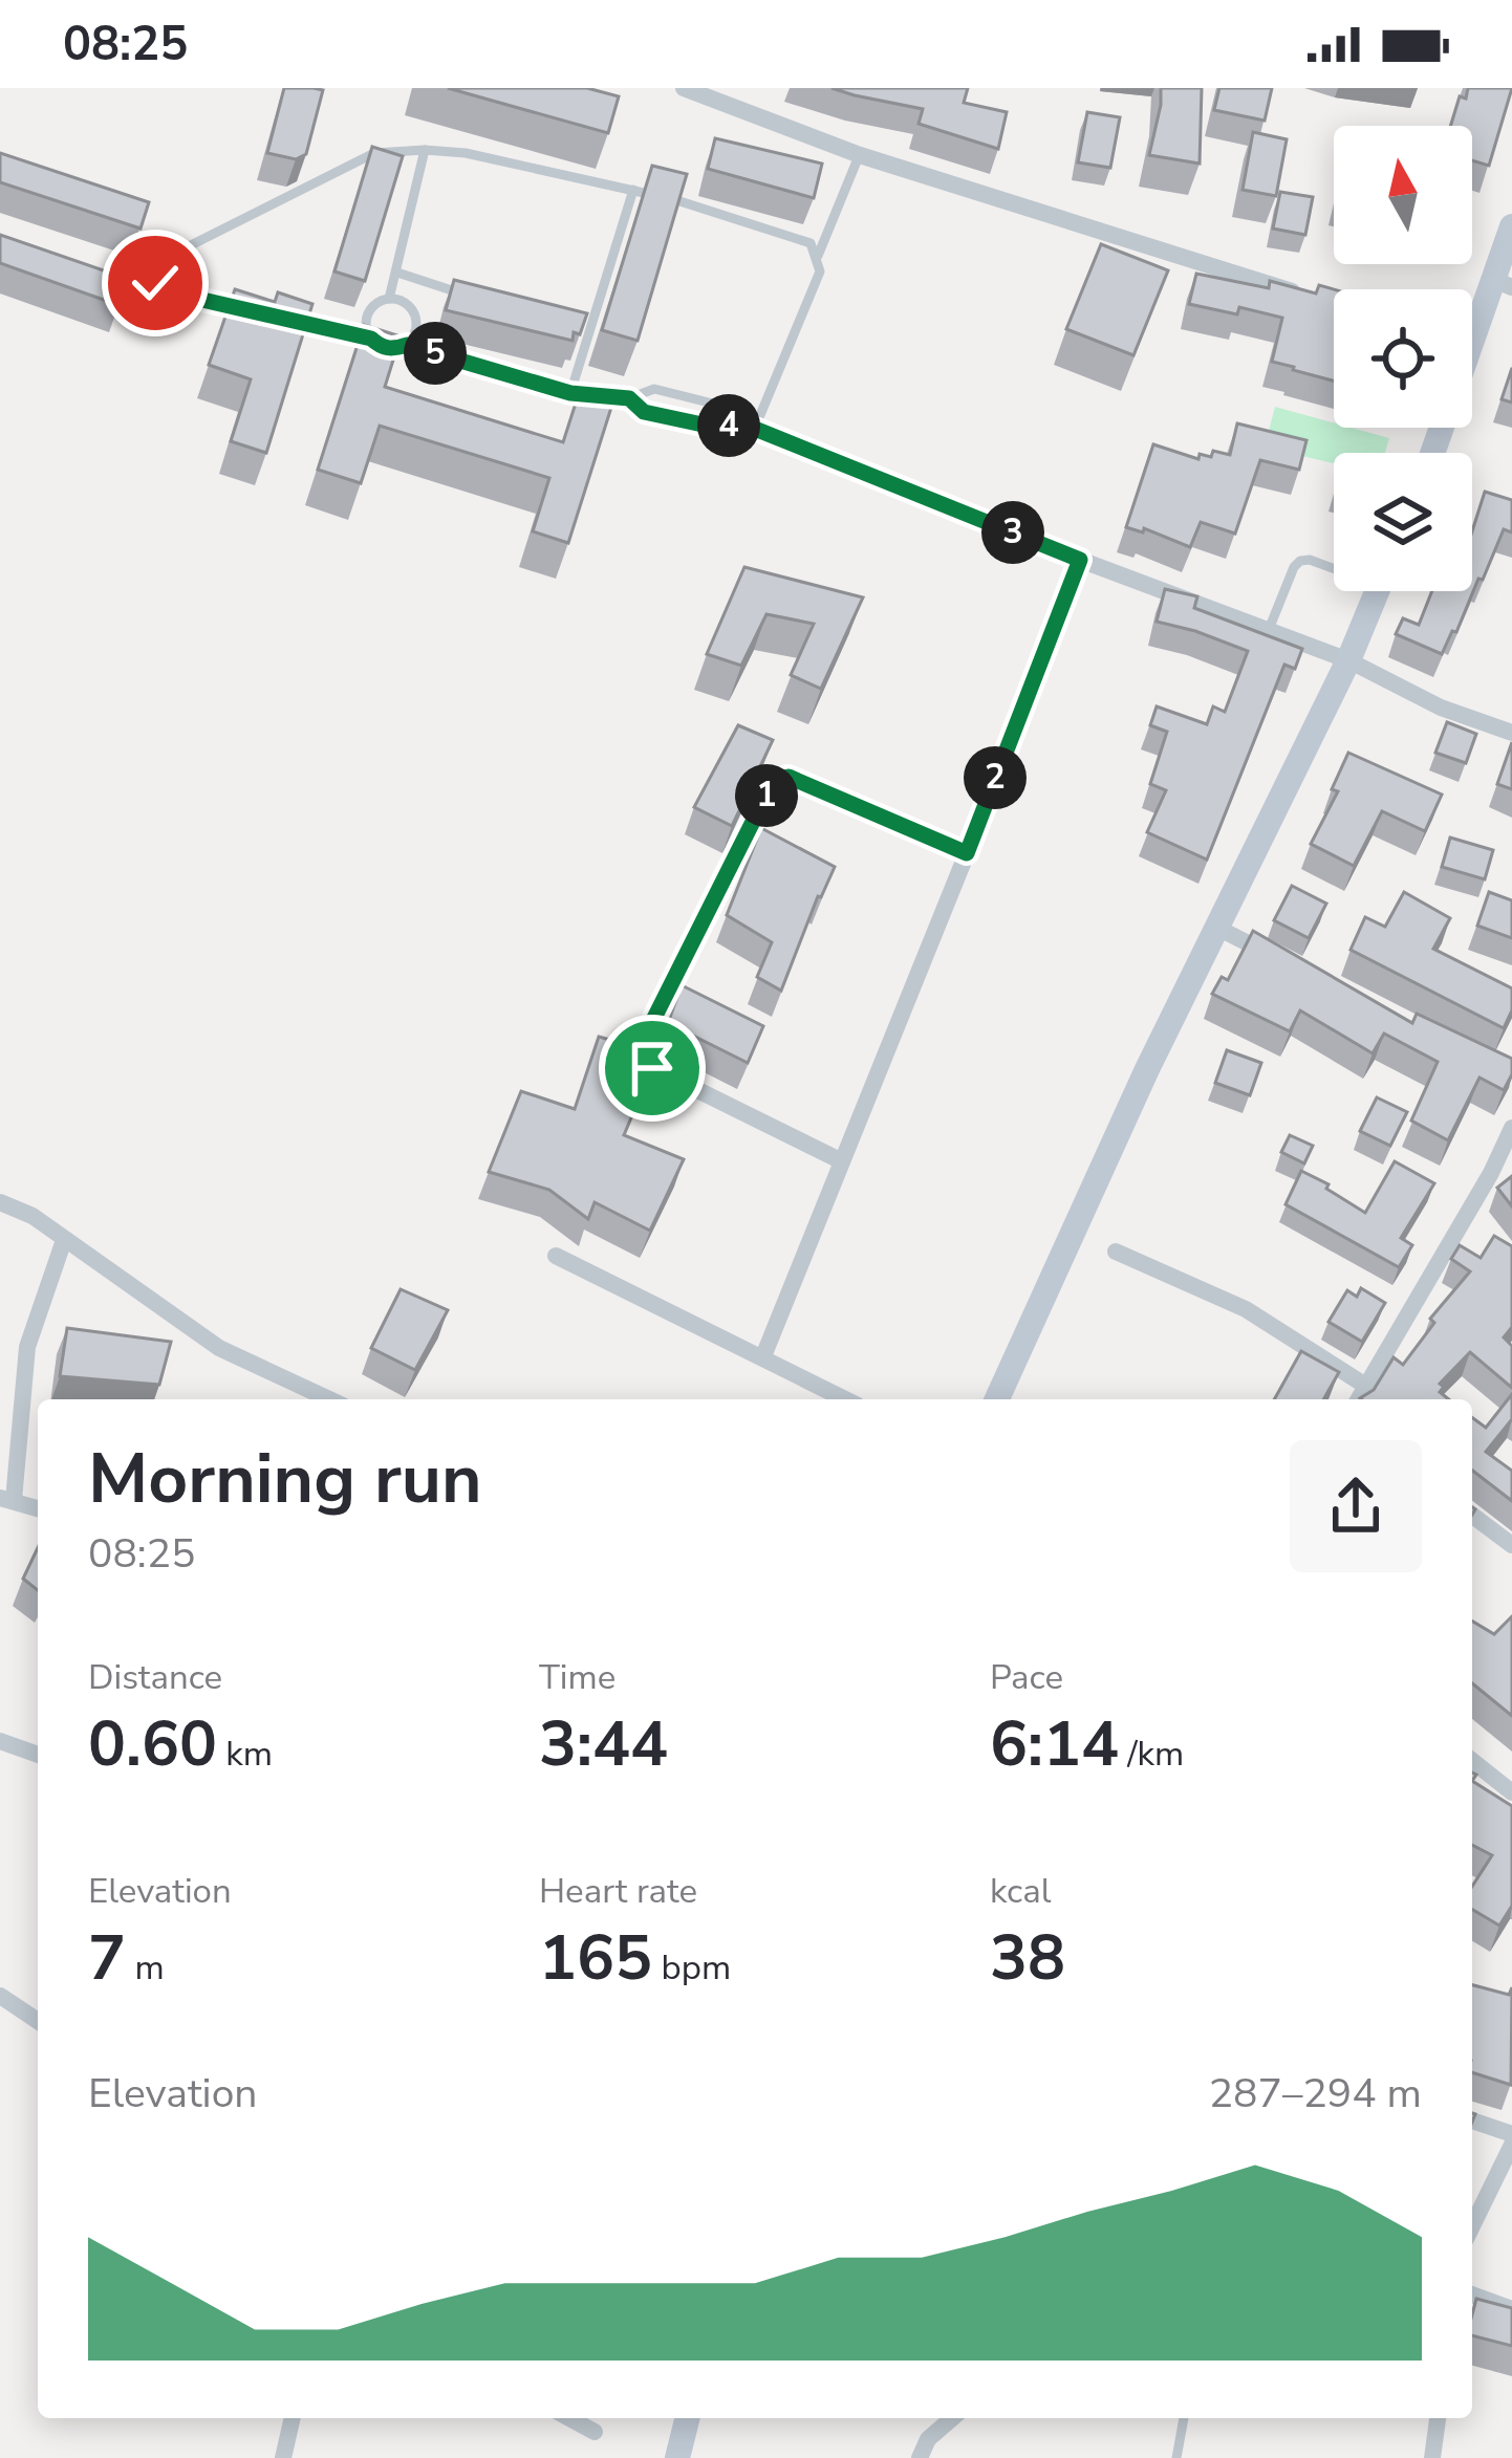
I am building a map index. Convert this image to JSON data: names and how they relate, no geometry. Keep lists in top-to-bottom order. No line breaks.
{"north":"top","page":{"status":"08:25","pins":["5","4","3","2","1"],"heading":["Morning run","08:25"],"stats":[["Distance","0.60 km"],["Time","3:44"],["Pace","6:14 /km"],["Elevation","7 m"],["Heart rate","165 bpm"],["kcal","38"]],"chart":["Elevation","287–294 m"]}}
